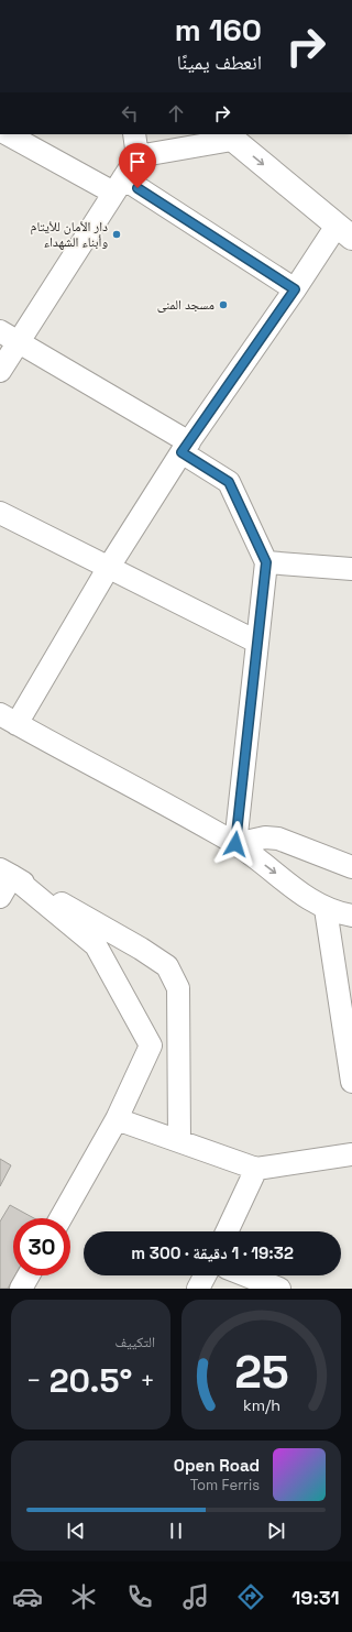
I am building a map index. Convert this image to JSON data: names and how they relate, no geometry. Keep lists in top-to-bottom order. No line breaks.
{"places":["دار الأمان للأيتام وأبناء الشهداء","مسجد المنى"],"page":{"turn":["160 m","انعطف يمينًا"],"limit":"30","trip":"19:32 · 1 دقيقة · 300 m","tile":"التكييف","heat":["−","20.5°","+"],"song":["Open Road","Tom Ferris"],"tabs":"19:31","gauge":["25","km/h"]}}
